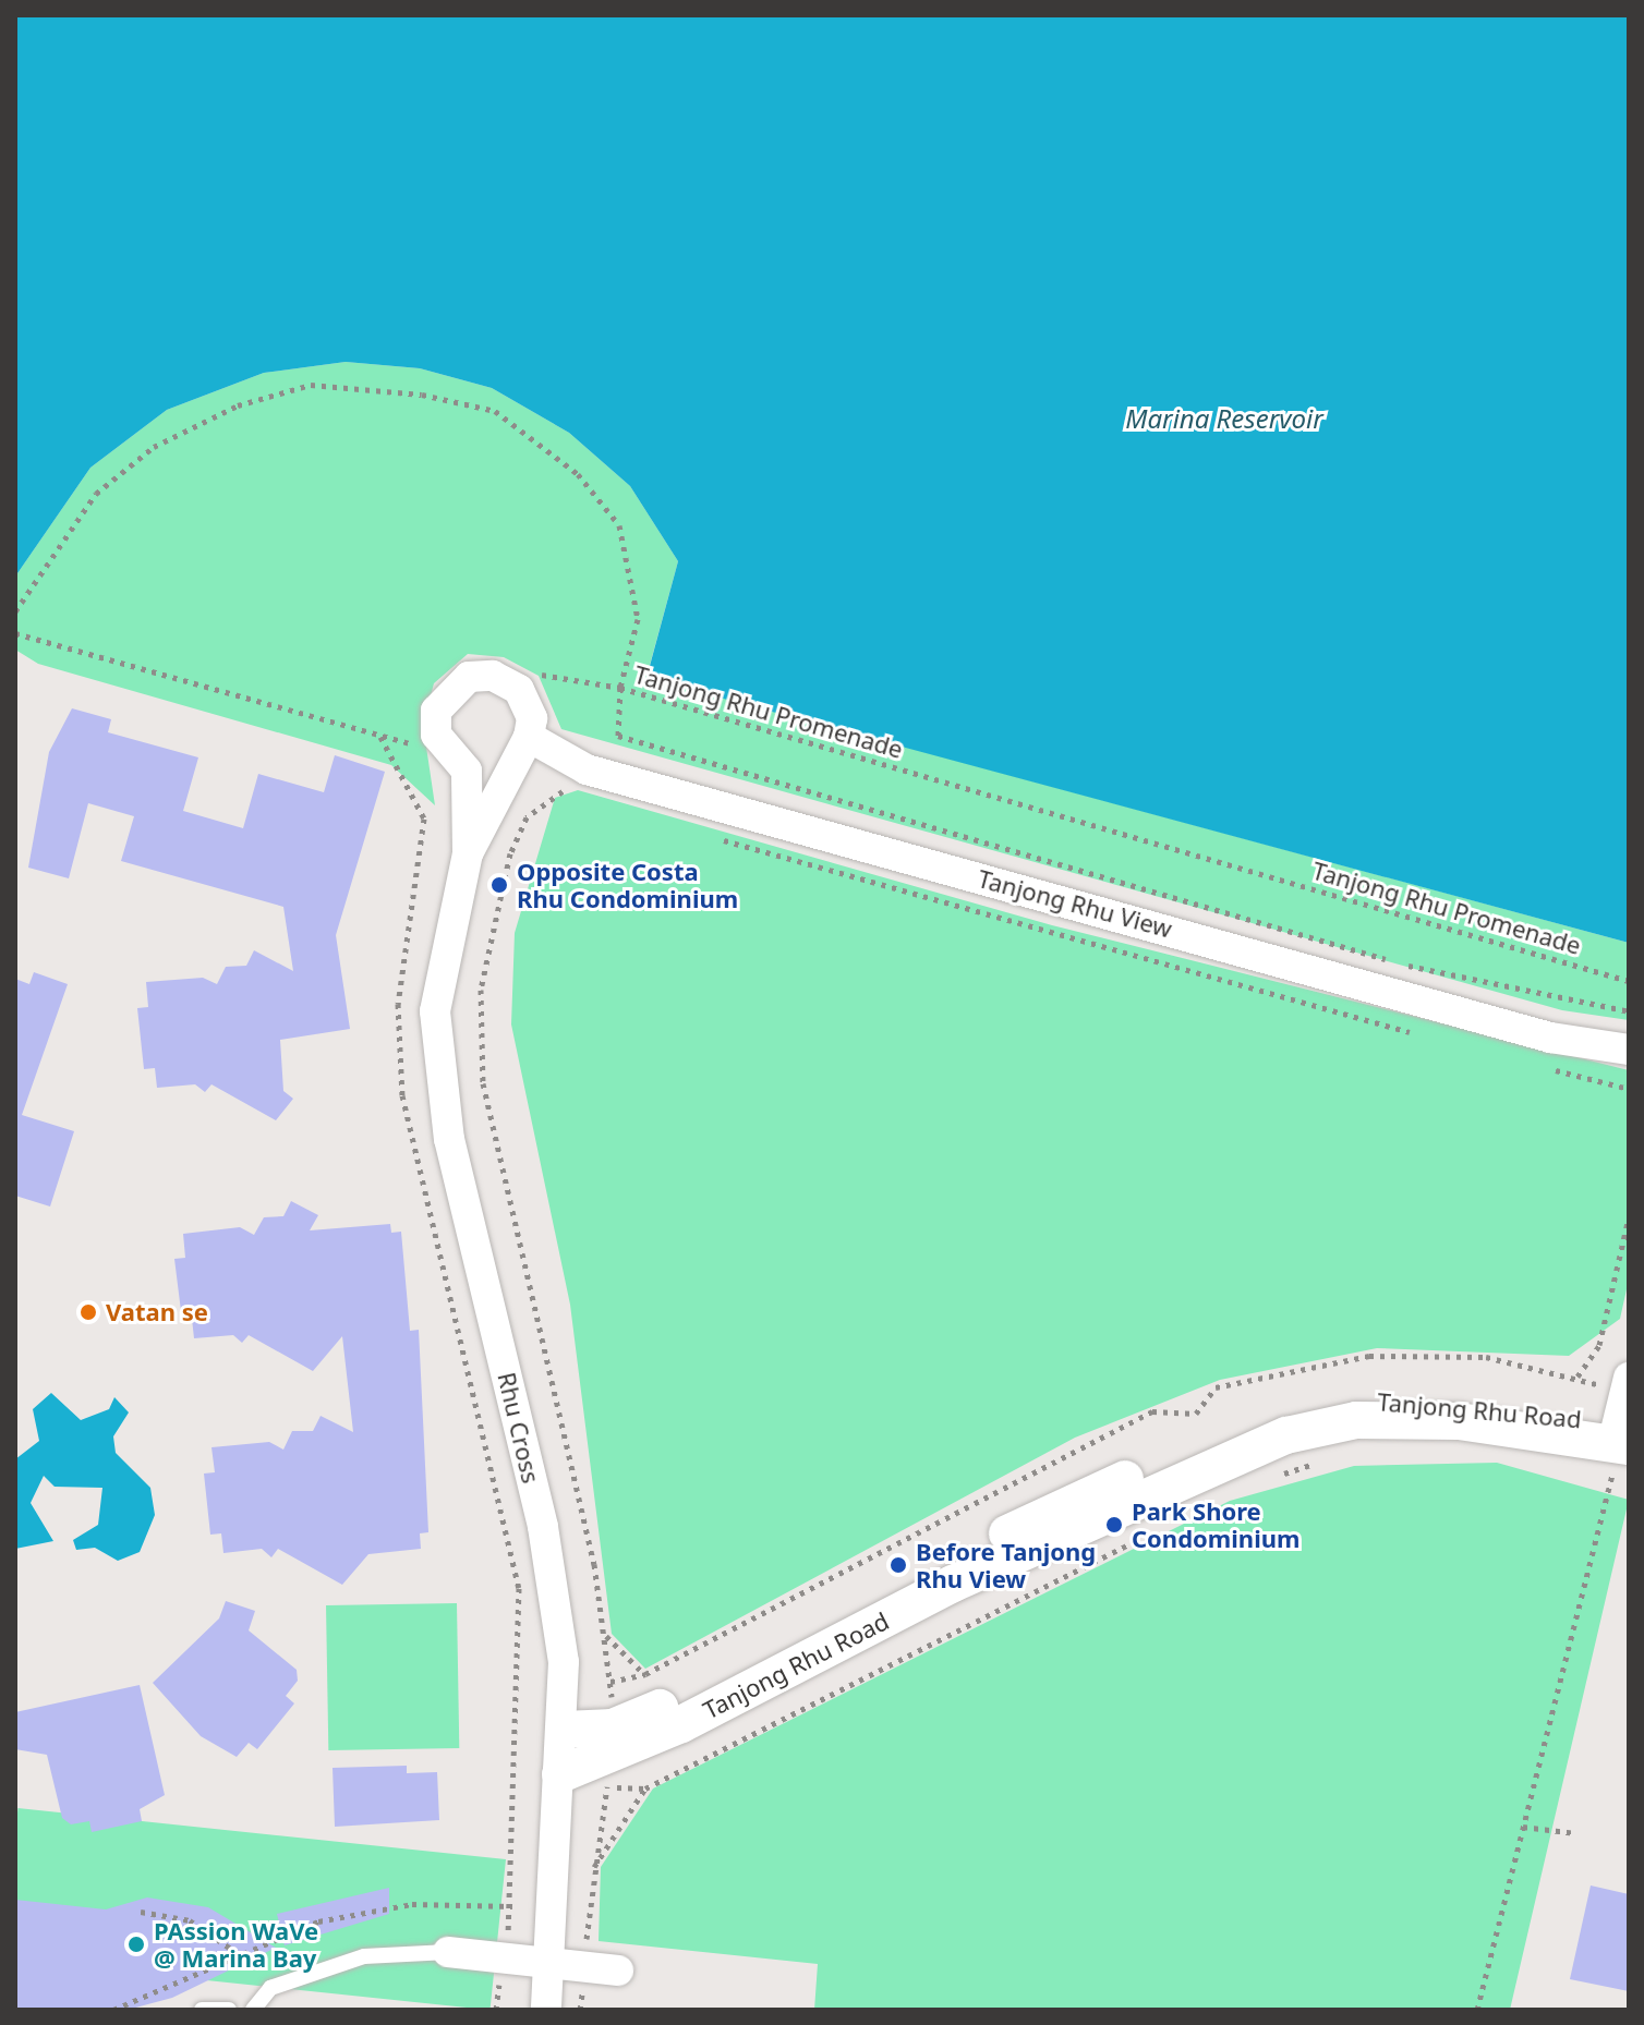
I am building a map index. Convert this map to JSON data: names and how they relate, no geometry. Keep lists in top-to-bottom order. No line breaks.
{"streets":{"street":["Tanjong Rhu View","Tanjong Rhu Road","Rhu Cross"],"path":["Tanjong Rhu Promenade"]},"crossings":[["Tanjong Rhu View","Rhu Cross"],["Tanjong Rhu Road","Rhu Cross"]],"water":["Marina Reservoir"],"places":["Opposite Costa Rhu Condominium","Vatan se","Park Shore Condominium","Before Tanjong Rhu View","PAssion WaVe @ Marina Bay"]}
